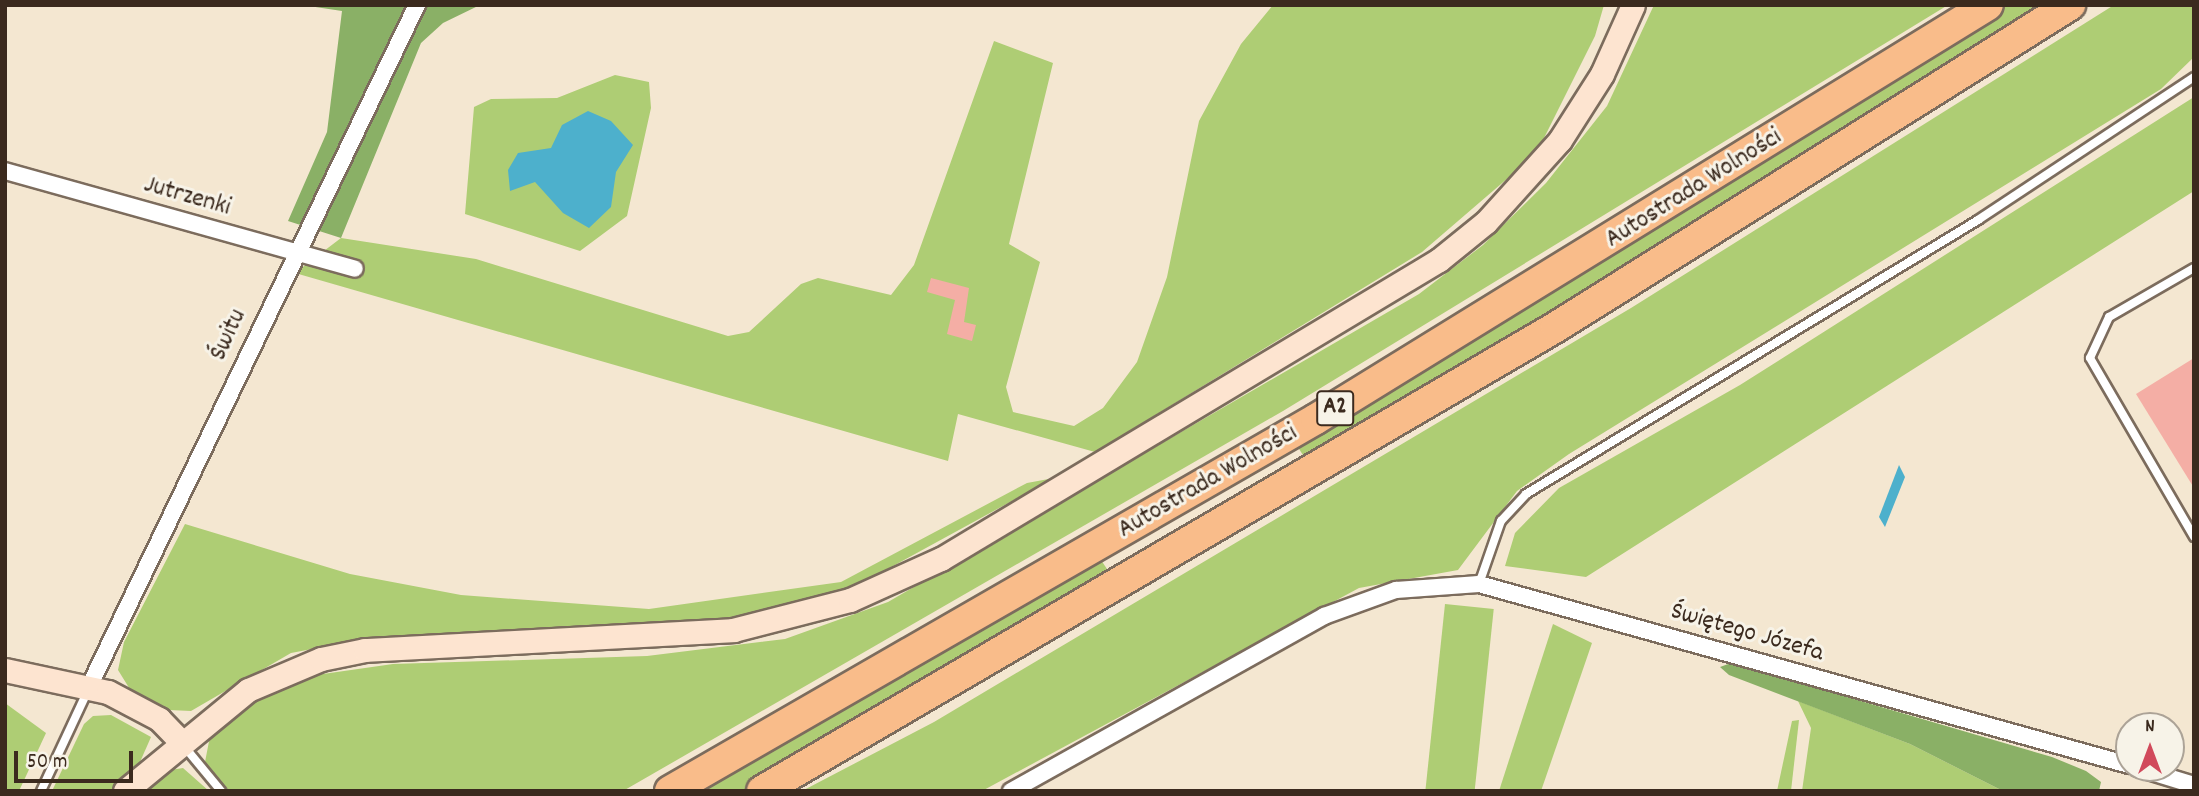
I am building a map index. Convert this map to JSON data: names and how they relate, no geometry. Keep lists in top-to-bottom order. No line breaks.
{"streets":{"highway":["Autostrada Wolności","A2"],"street":["Jutrzenki","Świtu","Świętego Józefa"]},"crossings":[["Jutrzenki","Świtu"]],"scale_bar":"50 m","north":"top"}
